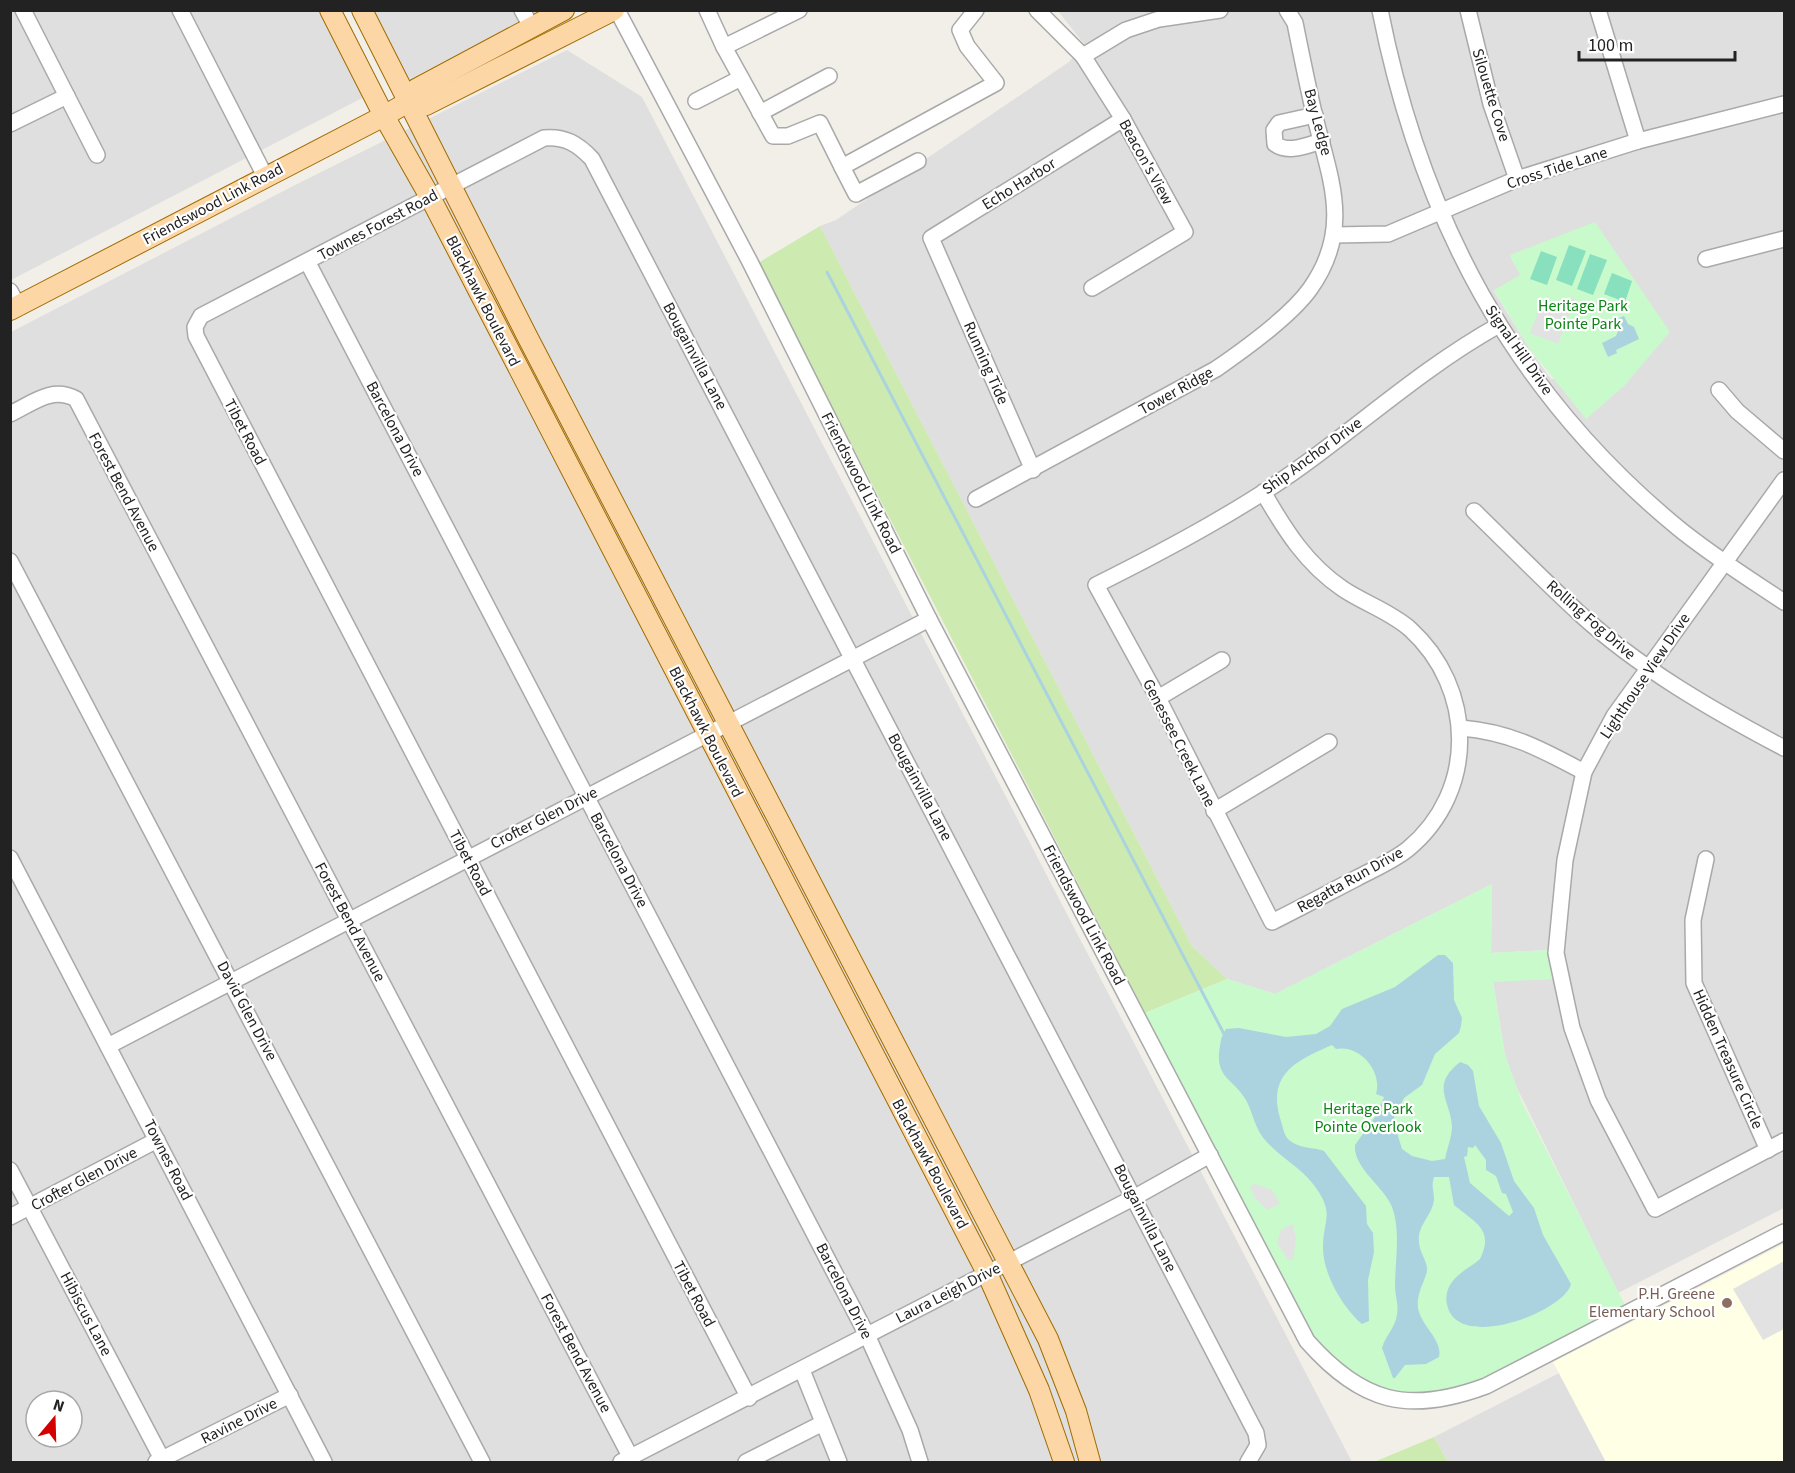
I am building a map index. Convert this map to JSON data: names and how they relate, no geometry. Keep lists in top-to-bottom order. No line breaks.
{"streets":{"main road":["Friendswood Link Road","Blackhawk Boulevard"],"street":["Silouette Cove","Bay Ledge","Beacon's View","Cross Tide Lane","Echo Harbor","Townes Forest Road","Signal Hill Drive","Bougainvilla Lane","Running Tide","Tower Ridge","Barcelona Drive","Tibet Road","Ship Anchor Drive","Forest Bend Avenue","Rolling Fog Drive","Lighthouse View Drive","Genessee Creek Lane","Crofter Glen Drive","Regatta Run Drive","David Glen Drive","Hidden Treasure Circle","Townes Road","Laura Leigh Drive","Hibiscus Lane","Ravine Drive"]},"crossings":[["Silouette Cove","Cross Tide Lane"],["Bay Ledge","Cross Tide Lane"],["Bay Ledge","Tower Ridge"],["Beacon's View","Echo Harbor"],["Cross Tide Lane","Signal Hill Drive"],["Cross Tide Lane","Tower Ridge"],["Echo Harbor","Running Tide"],["Friendswood Link Road","Blackhawk Boulevard"],["Friendswood Link Road","Crofter Glen Drive"],["Friendswood Link Road","Laura Leigh Drive"],["Townes Forest Road","Blackhawk Boulevard"],["Townes Forest Road","Bougainvilla Lane"],["Townes Forest Road","Barcelona Drive"],["Townes Forest Road","Tibet Road"],["Blackhawk Boulevard","Crofter Glen Drive"],["Blackhawk Boulevard","Laura Leigh Drive"],["Signal Hill Drive","Ship Anchor Drive"],["Signal Hill Drive","Lighthouse View Drive"],["Bougainvilla Lane","Crofter Glen Drive"],["Bougainvilla Lane","Laura Leigh Drive"],["Running Tide","Tower Ridge"],["Barcelona Drive","Crofter Glen Drive"],["Barcelona Drive","Laura Leigh Drive"],["Tibet Road","Crofter Glen Drive"],["Tibet Road","Laura Leigh Drive"],["Ship Anchor Drive","Genessee Creek Lane"],["Ship Anchor Drive","Regatta Run Drive"],["Forest Bend Avenue","Crofter Glen Drive"],["Forest Bend Avenue","Laura Leigh Drive"],["Rolling Fog Drive","Lighthouse View Drive"],["Lighthouse View Drive","Hidden Treasure Circle"],["Genessee Creek Lane","Regatta Run Drive"],["Crofter Glen Drive","David Glen Drive"],["Crofter Glen Drive","Townes Road"],["Crofter Glen Drive","Hibiscus Lane"],["Townes Road","Ravine Drive"],["Hibiscus Lane","Ravine Drive"]],"parks":["Heritage Park Pointe Park","Heritage Park Pointe Overlook"],"places":["P.H. Greene Elementary School"],"scale_bar":"100 m","north":"top"}
